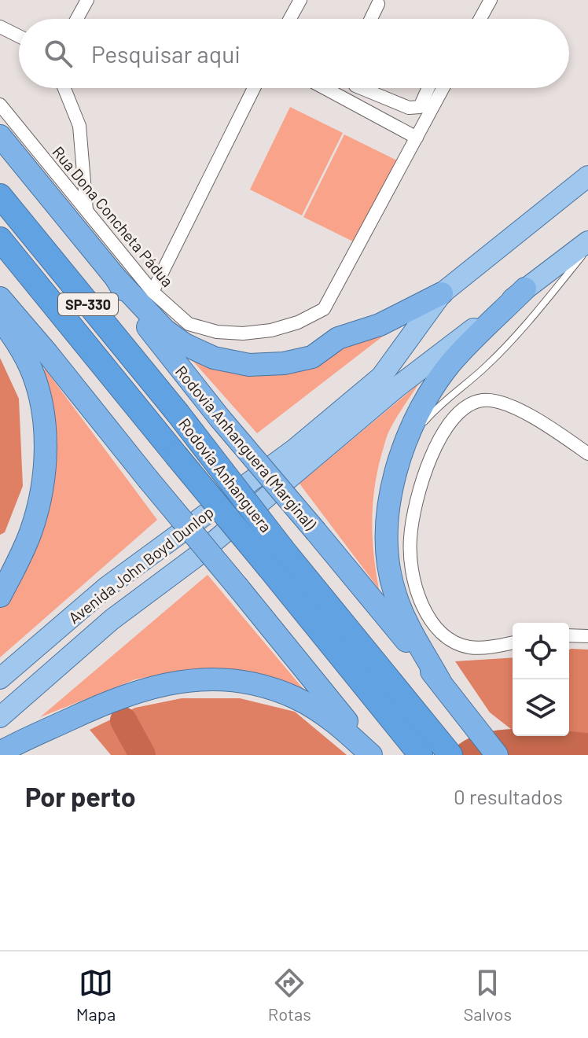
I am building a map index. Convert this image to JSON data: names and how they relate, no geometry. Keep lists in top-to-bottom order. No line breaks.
{"streets":{"highway":["SP-330","Rodovia Anhanguera (Marginal)","Rodovia Anhanguera"],"main road":["Avenida John Boyd Dunlop"],"street":["Rua Dona Concheta Pádua"]},"page":{"search":"Pesquisar aqui","heading":["Por perto","0 resultados"],"nav":["Mapa","Rotas","Salvos"]}}
